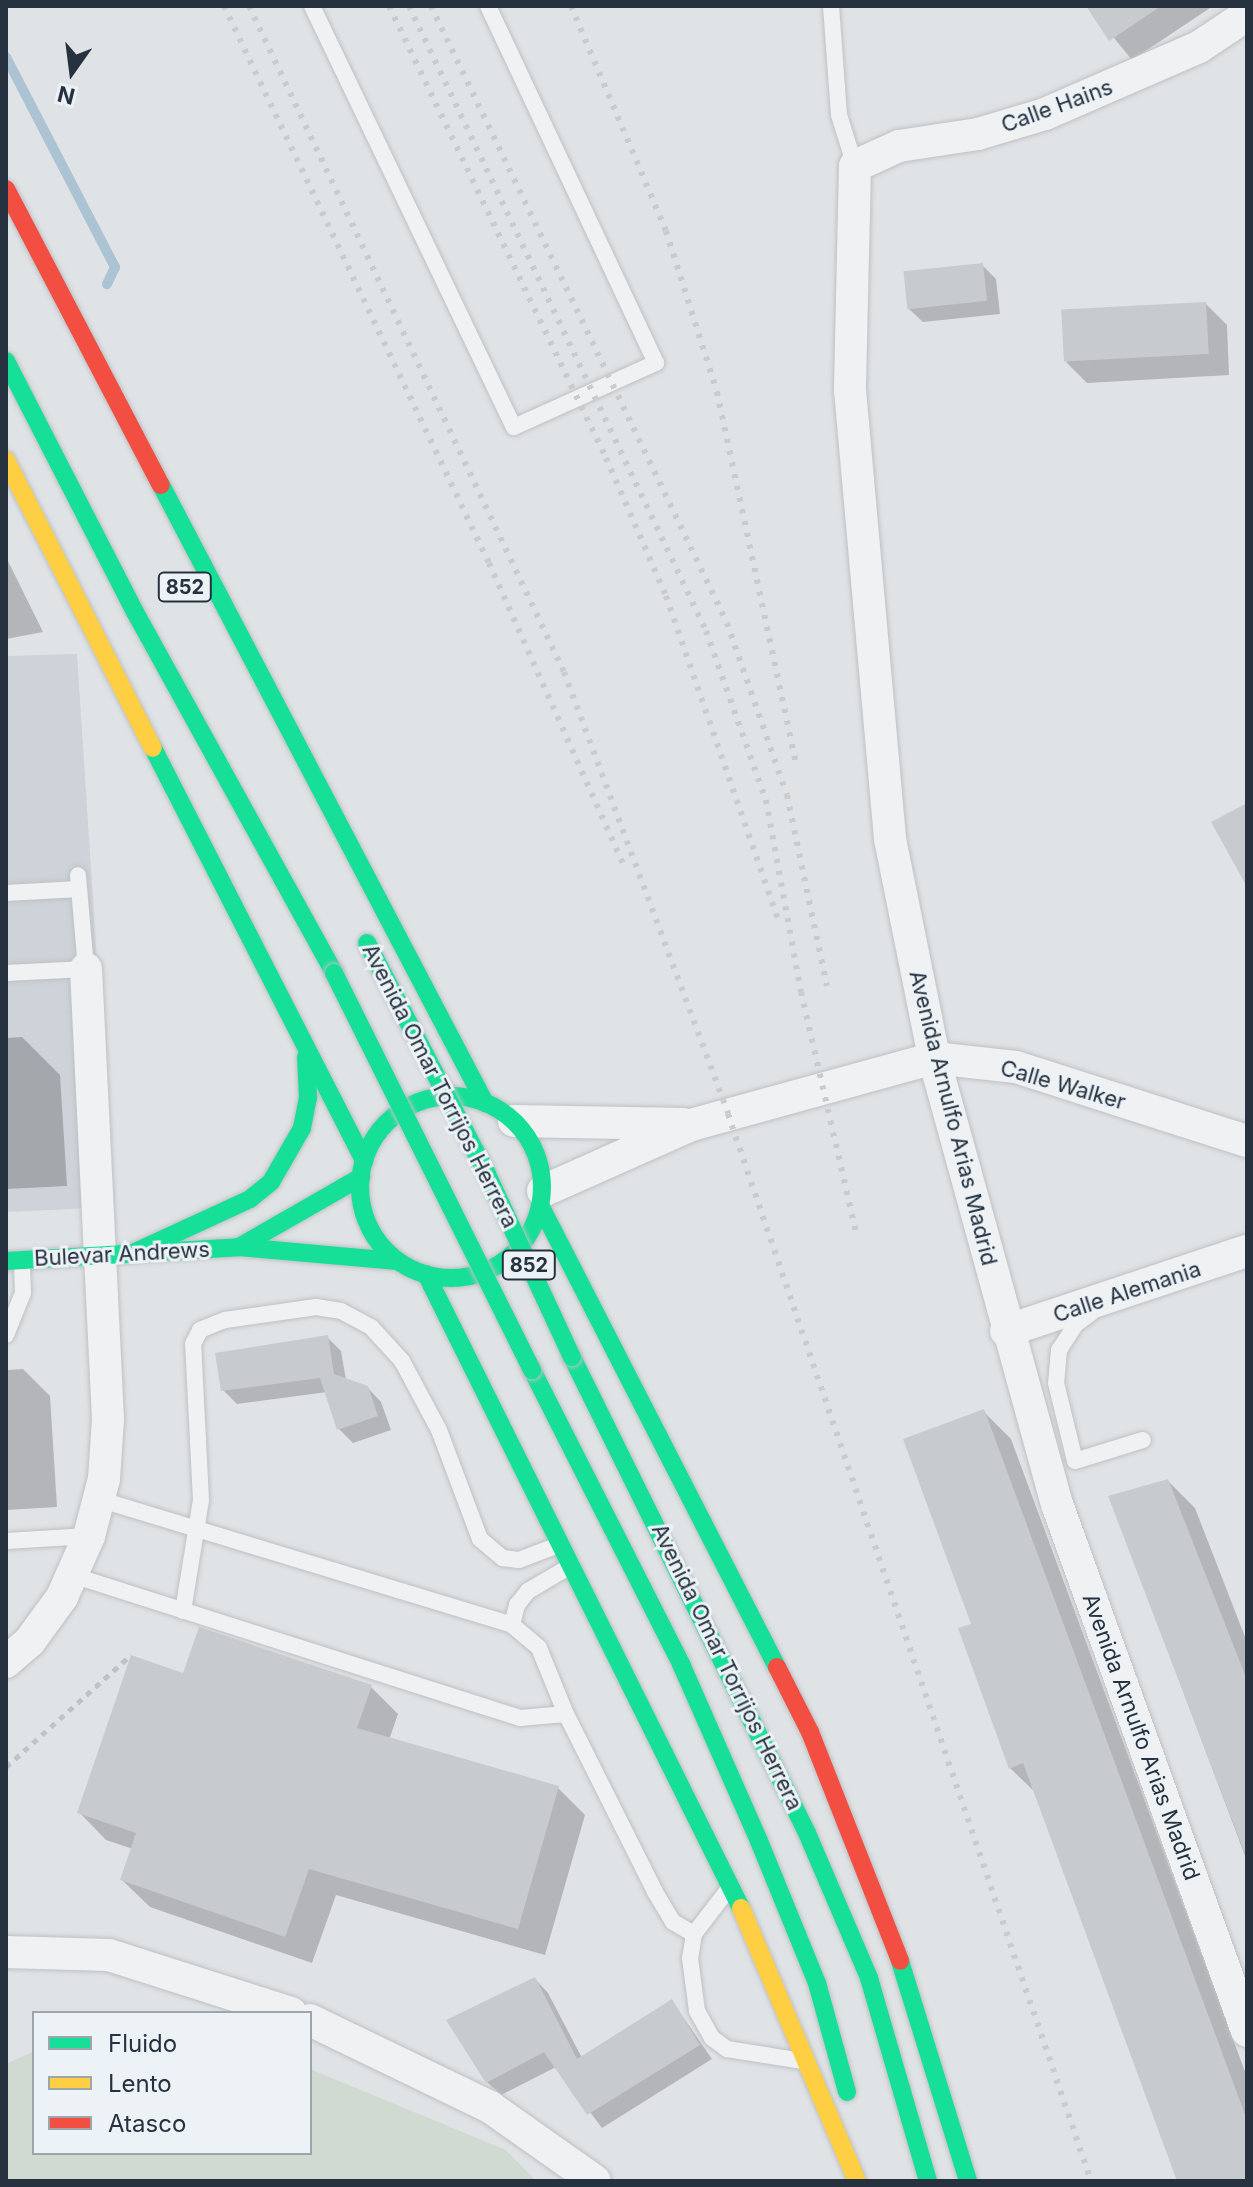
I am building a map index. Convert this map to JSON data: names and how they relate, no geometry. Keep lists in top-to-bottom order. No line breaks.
{"streets":{"main road":["852","Avenida Omar Torrijos Herrera","Bulevar Andrews"],"street":["Calle Hains","Calle Walker","Avenida Arnulfo Arias Madrid","Calle Alemania"]},"crossings":[["Calle Hains","Avenida Arnulfo Arias Madrid"],["Calle Walker","Avenida Arnulfo Arias Madrid"],["Calle Walker","Bulevar Andrews"],["Avenida Arnulfo Arias Madrid","Calle Alemania"]],"legend":["Fluido","Lento","Atasco"],"north":"bottom"}
